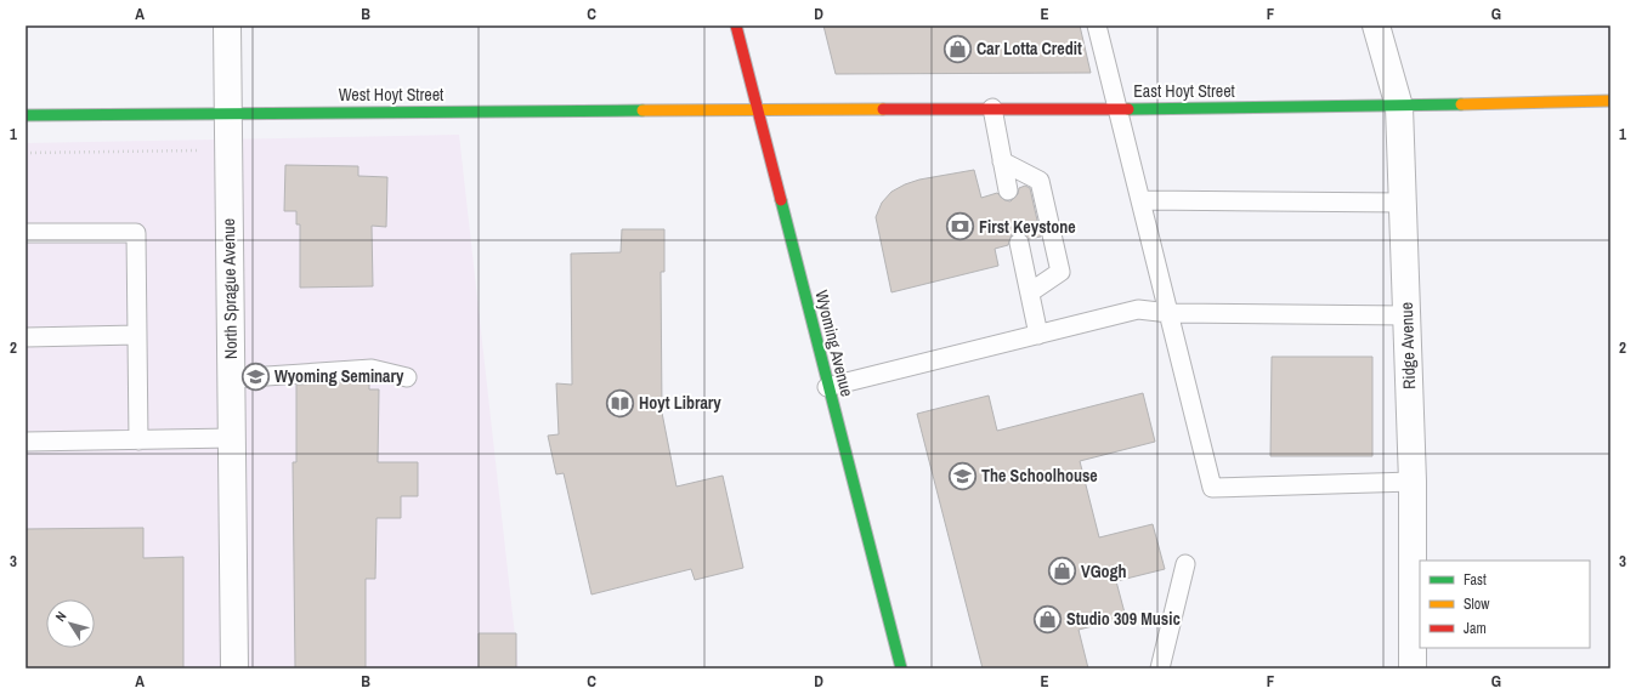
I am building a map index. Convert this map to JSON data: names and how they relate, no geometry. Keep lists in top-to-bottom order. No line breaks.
{"streets":{"street":["East Hoyt Street","West Hoyt Street","North Sprague Avenue","Wyoming Avenue","Ridge Avenue"]},"crossings":[["East Hoyt Street","West Hoyt Street"],["East Hoyt Street","Wyoming Avenue"],["East Hoyt Street","Ridge Avenue"],["West Hoyt Street","North Sprague Avenue"],["West Hoyt Street","Wyoming Avenue"]],"places":{"shop":["Car Lotta Credit","VGogh","Studio 309 Music"],"bank":["First Keystone"],"school or university":["Wyoming Seminary","The Schoolhouse"],"library":["Hoyt Library"]},"legend":["Fast","Slow","Jam"],"north":"top left","grid":{"columns":["A","B","C","D","E","F","G"],"rows":["1","2","3"]}}
